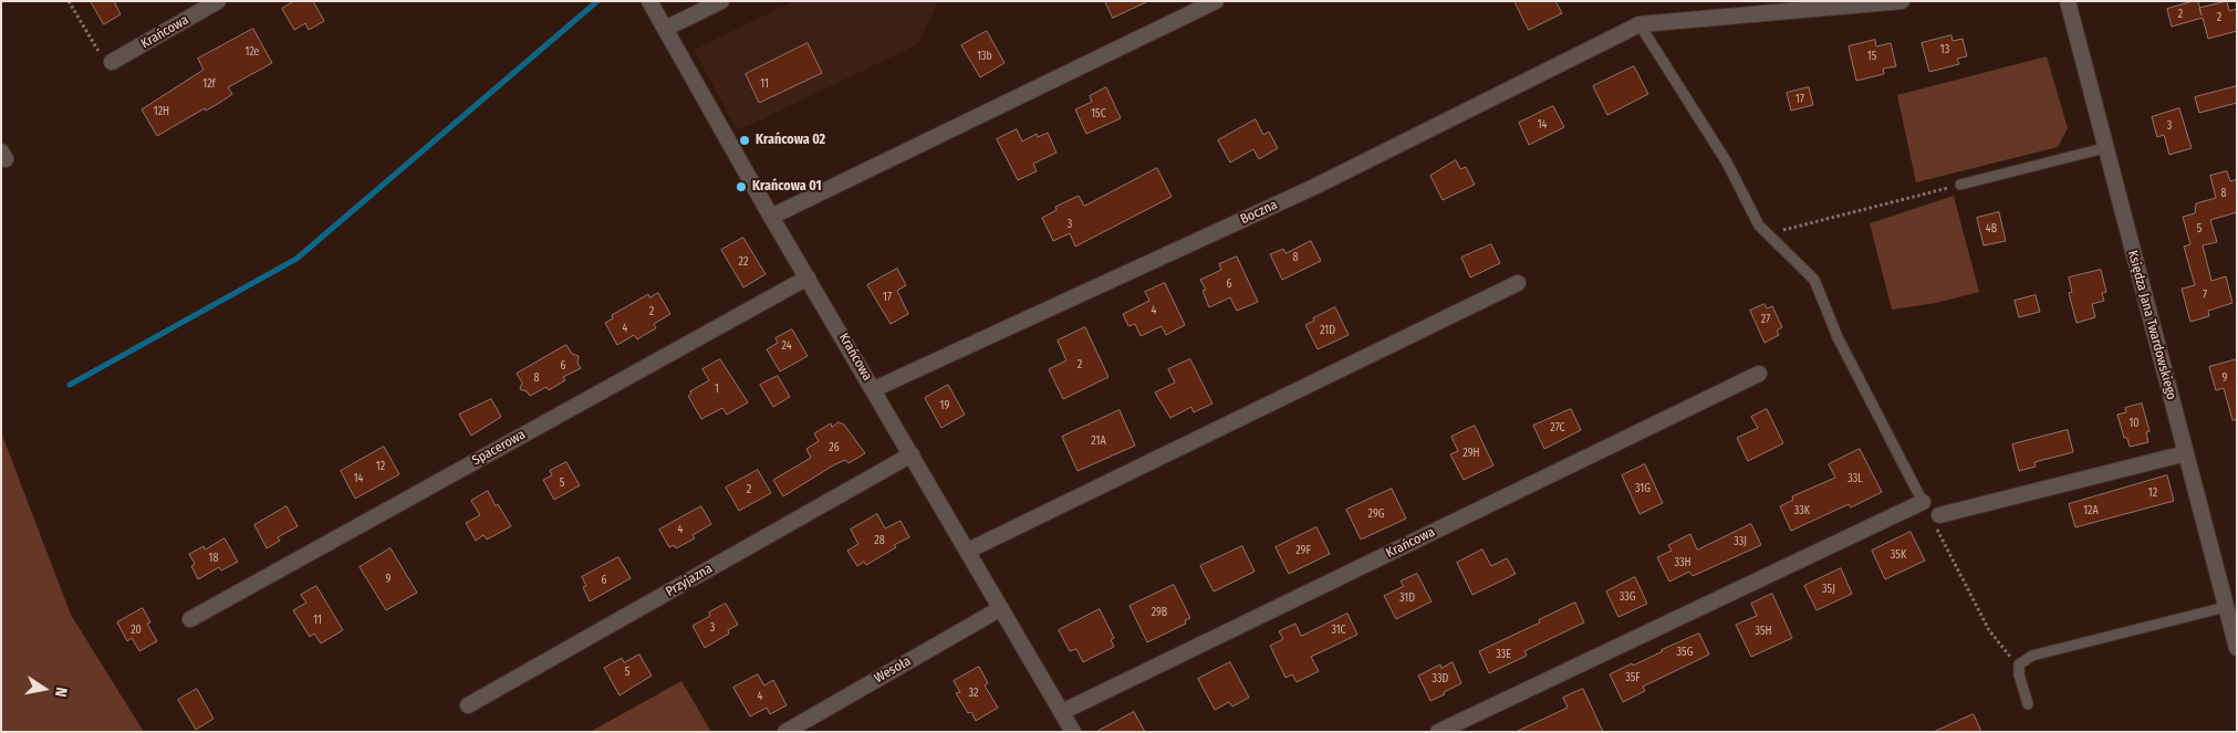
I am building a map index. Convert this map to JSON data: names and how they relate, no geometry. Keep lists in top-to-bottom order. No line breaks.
{"streets":{"street":["Krańcowa","Boczna","Księdza Jana Twardowskiego","Spacerowa","Przyjazna","Wesoła"]},"crossings":[["Krańcowa","Boczna"],["Krańcowa","Spacerowa"],["Krańcowa","Przyjazna"],["Krańcowa","Wesoła"]],"places":["Krańcowa 02","Krańcowa 01"],"house_numbers":["2","2","13","12e","13b","15","12f","11","17","12H","15C","14","3","8","3","4B","5","8","22","6","7","17","4","2","27","4","21D","24","2","6","8","9","1","19","10","27C","21A","26","29H","12","14","33L","5","31G","2","12","33K","12A","29G","4","28","33J","29F","35K","18","33H","9","6","35J","33G","31D","29B","11","3","20","31C","35H","35G","33E","5","35F","33D","32","4"],"north":"right"}
